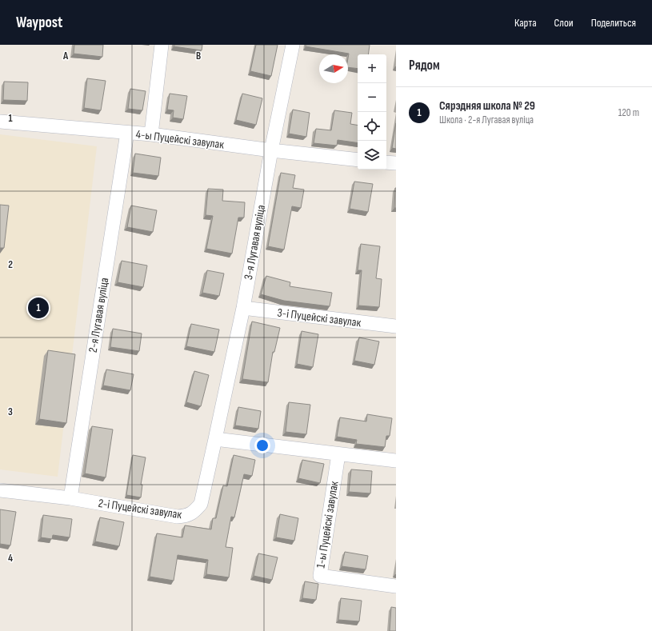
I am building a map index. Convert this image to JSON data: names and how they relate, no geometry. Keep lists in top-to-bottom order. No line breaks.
{"streets":{"street":["4-ы Пуцейскі завулак","3-я Лугавая вуліца","2-я Лугавая вуліца","3-і Пуцейскі завулак","2-і Пуцейскі завулак","1-ы Пуцейскі завулак"]},"crossings":[["4-ы Пуцейскі завулак","3-я Лугавая вуліца"],["4-ы Пуцейскі завулак","2-я Лугавая вуліца"],["3-я Лугавая вуліца","3-і Пуцейскі завулак"],["3-я Лугавая вуліца","2-і Пуцейскі завулак"],["2-я Лугавая вуліца","2-і Пуцейскі завулак"]],"north":"right","page":{"header":"Waypost","nav":["Карта","Слои","Поделиться"],"heading":"Рядом","map_buttons":["+","−"],"list":[{"mark":"1","name":"Сярэдняя школа № 29","note":"Школа · 2-я Лугавая вуліца","value":"120 m"}],"pins":"1"},"grid":{"columns":["A","B"],"rows":["1","2","3","4"]}}
